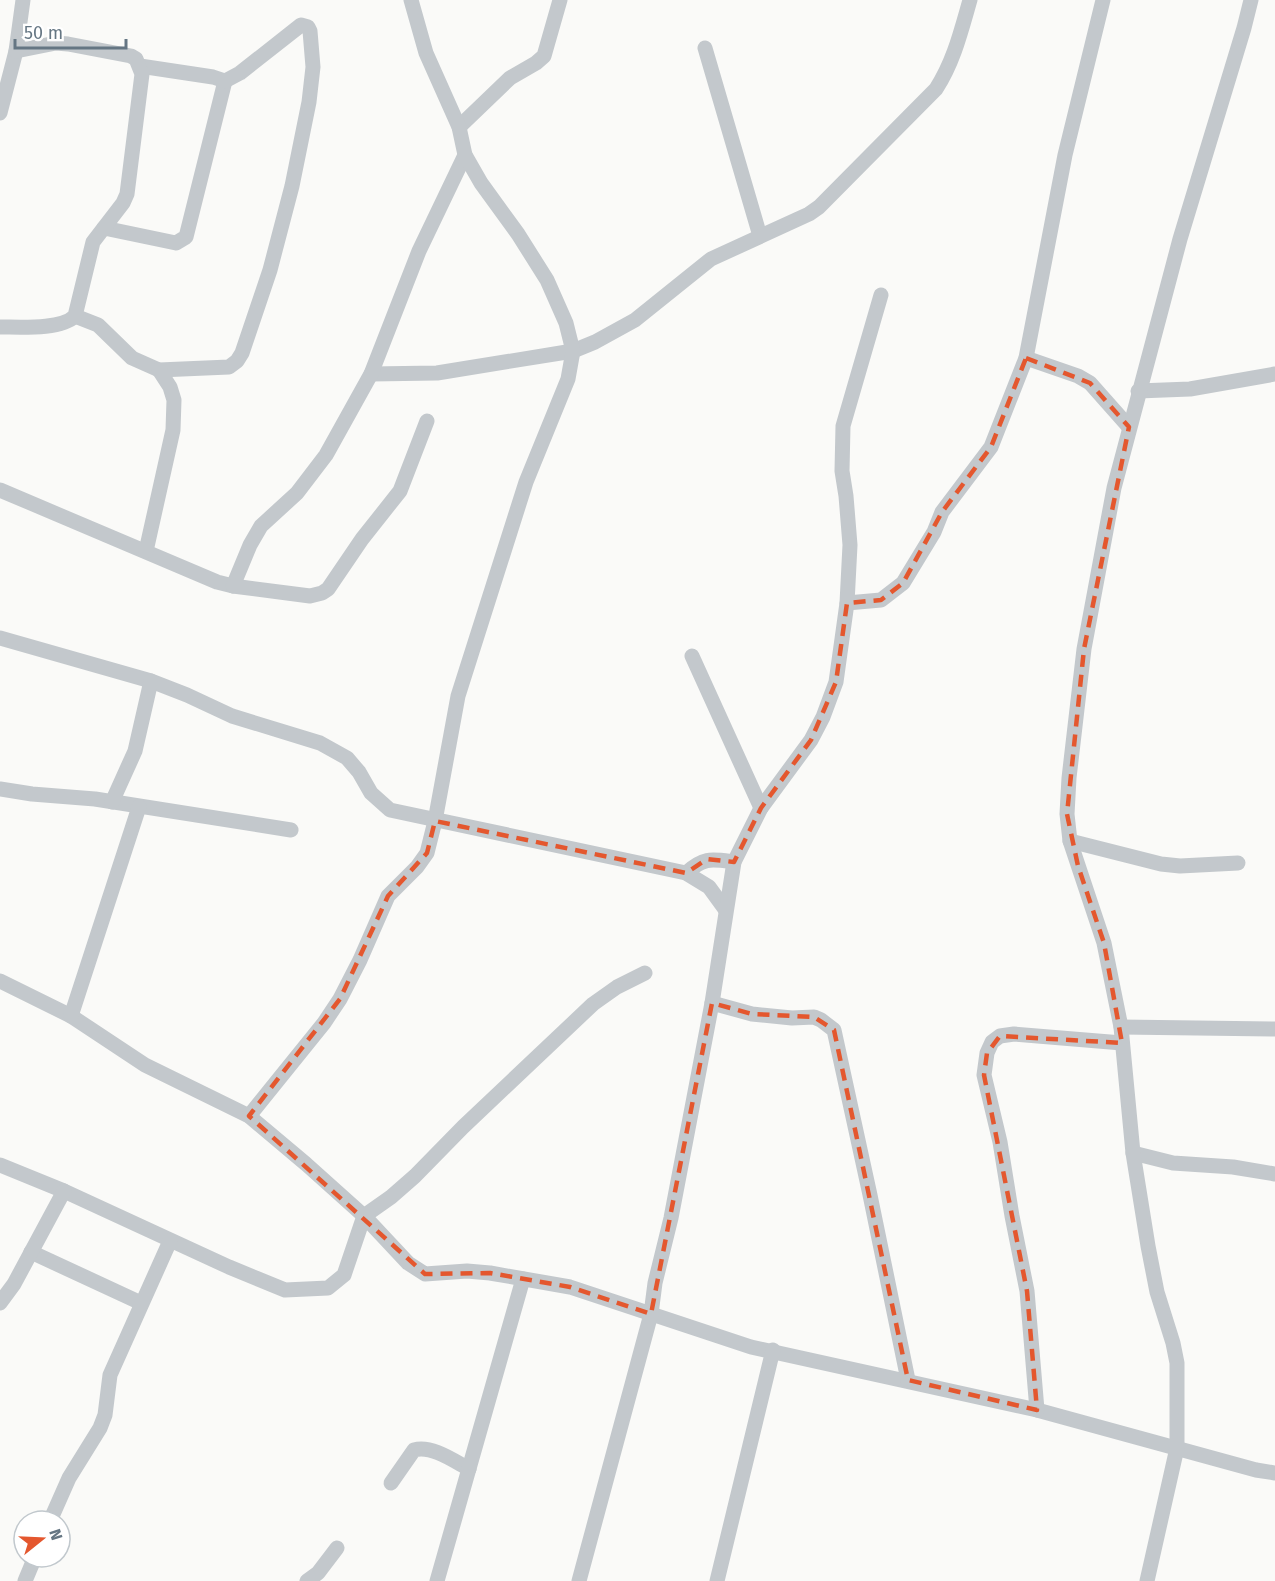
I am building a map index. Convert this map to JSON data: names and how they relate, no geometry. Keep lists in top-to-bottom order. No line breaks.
{"scale_bar":"50 m","north":"right"}
